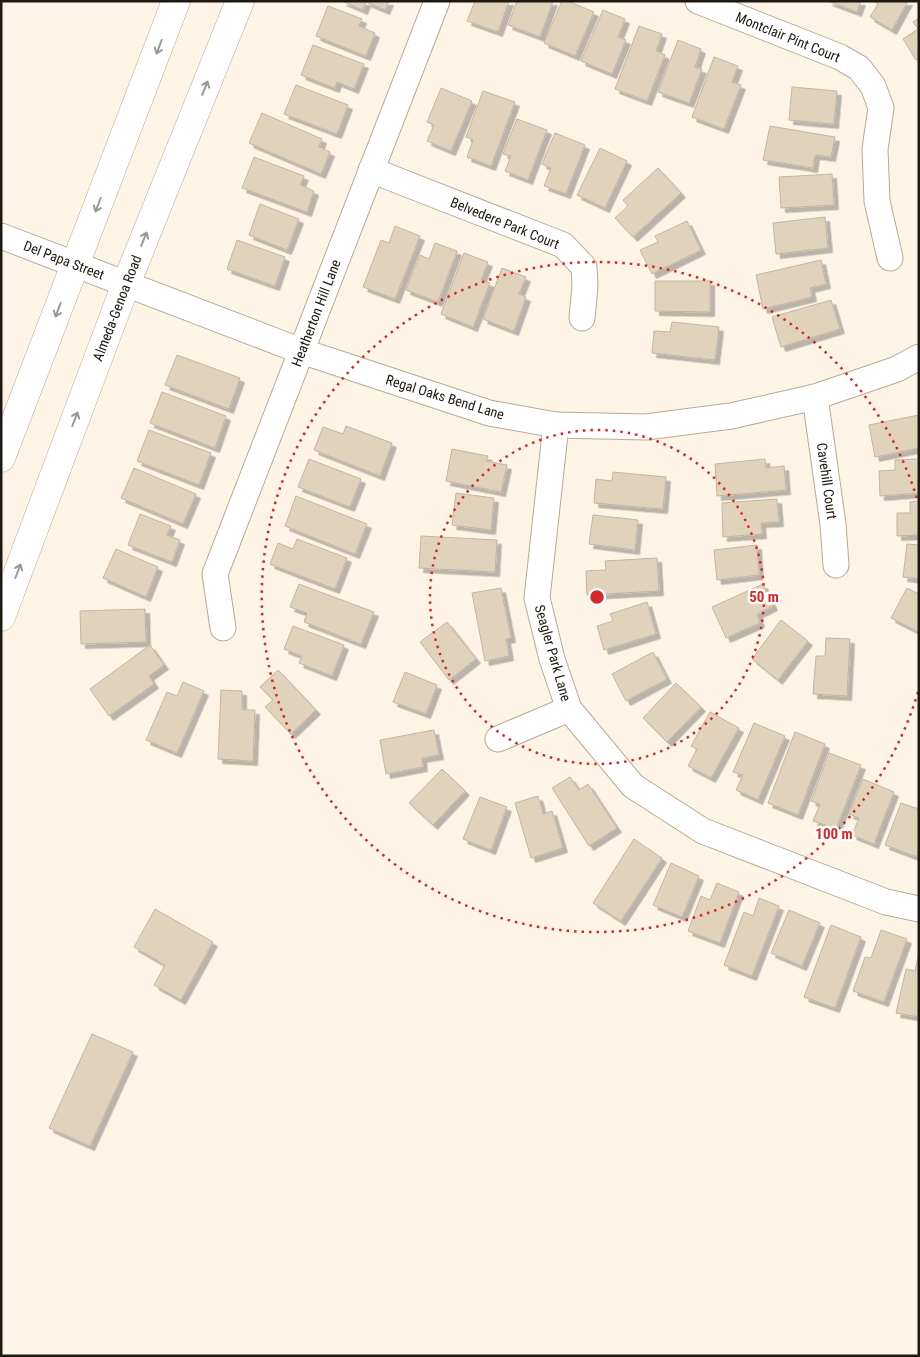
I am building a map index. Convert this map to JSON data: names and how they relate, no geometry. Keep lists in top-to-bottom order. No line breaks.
{"streets":{"main road":["Almeda-Genoa Road"],"street":["Montclair Pint Court","Belvedere Park Court","Del Papa Street","Heatherton Hill Lane","Regal Oaks Bend Lane","Cavehill Court","Seagler Park Lane"]},"crossings":[["Belvedere Park Court","Heatherton Hill Lane"],["Del Papa Street","Almeda-Genoa Road"],["Del Papa Street","Regal Oaks Bend Lane"],["Almeda-Genoa Road","Regal Oaks Bend Lane"],["Heatherton Hill Lane","Regal Oaks Bend Lane"],["Regal Oaks Bend Lane","Cavehill Court"],["Regal Oaks Bend Lane","Seagler Park Lane"]],"rings":["50 m","100 m"]}
